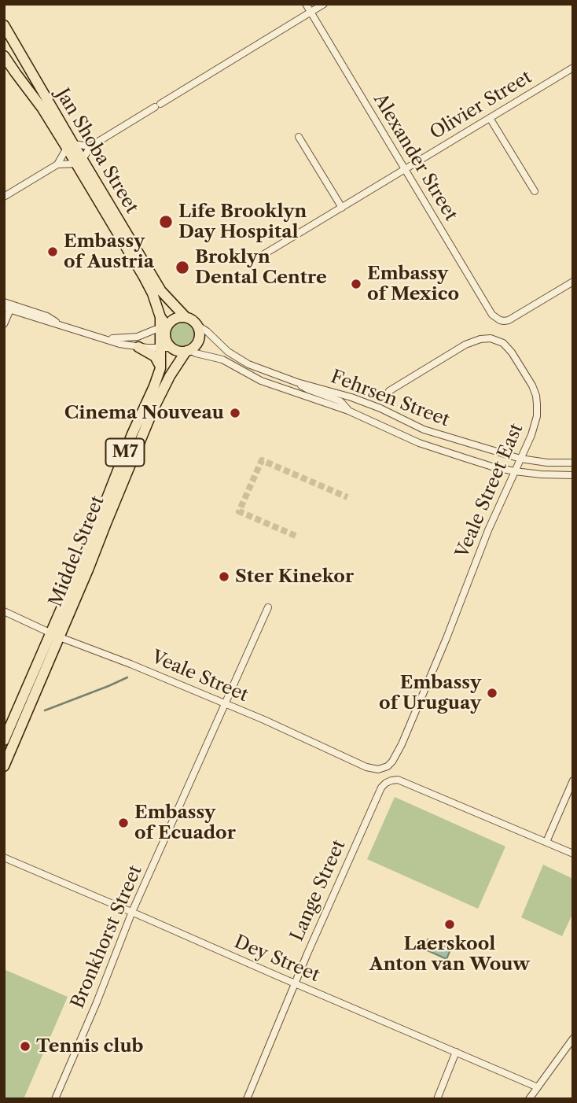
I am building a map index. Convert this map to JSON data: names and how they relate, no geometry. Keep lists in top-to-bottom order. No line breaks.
{"streets":{"main road":["Jan Shoba Street","M7","Middel Street"],"street":["Olivier Street","Alexander Street","Fehrsen Street","Veale Street East","Veale Street","Lange Street","Bronkhorst Street","Dey Street"]},"crossings":[["Olivier Street","Alexander Street"],["Jan Shoba Street","Fehrsen Street"],["Jan Shoba Street","M7"],["Jan Shoba Street","Middel Street"],["Fehrsen Street","M7"],["Fehrsen Street","Veale Street East"],["Fehrsen Street","Middel Street"],["M7","Middel Street"],["Veale Street East","Veale Street"],["Middel Street","Veale Street"],["Veale Street","Bronkhorst Street"],["Lange Street","Dey Street"],["Bronkhorst Street","Dey Street"]],"places":["Life Brooklyn Day Hospital","Embassy of Austria","Broklyn Dental Centre","Embassy of Mexico","Cinema Nouveau","Ster Kinekor","Embassy of Uruguay","Embassy of Ecuador","Laerskool Anton van Wouw","Tennis club"]}
